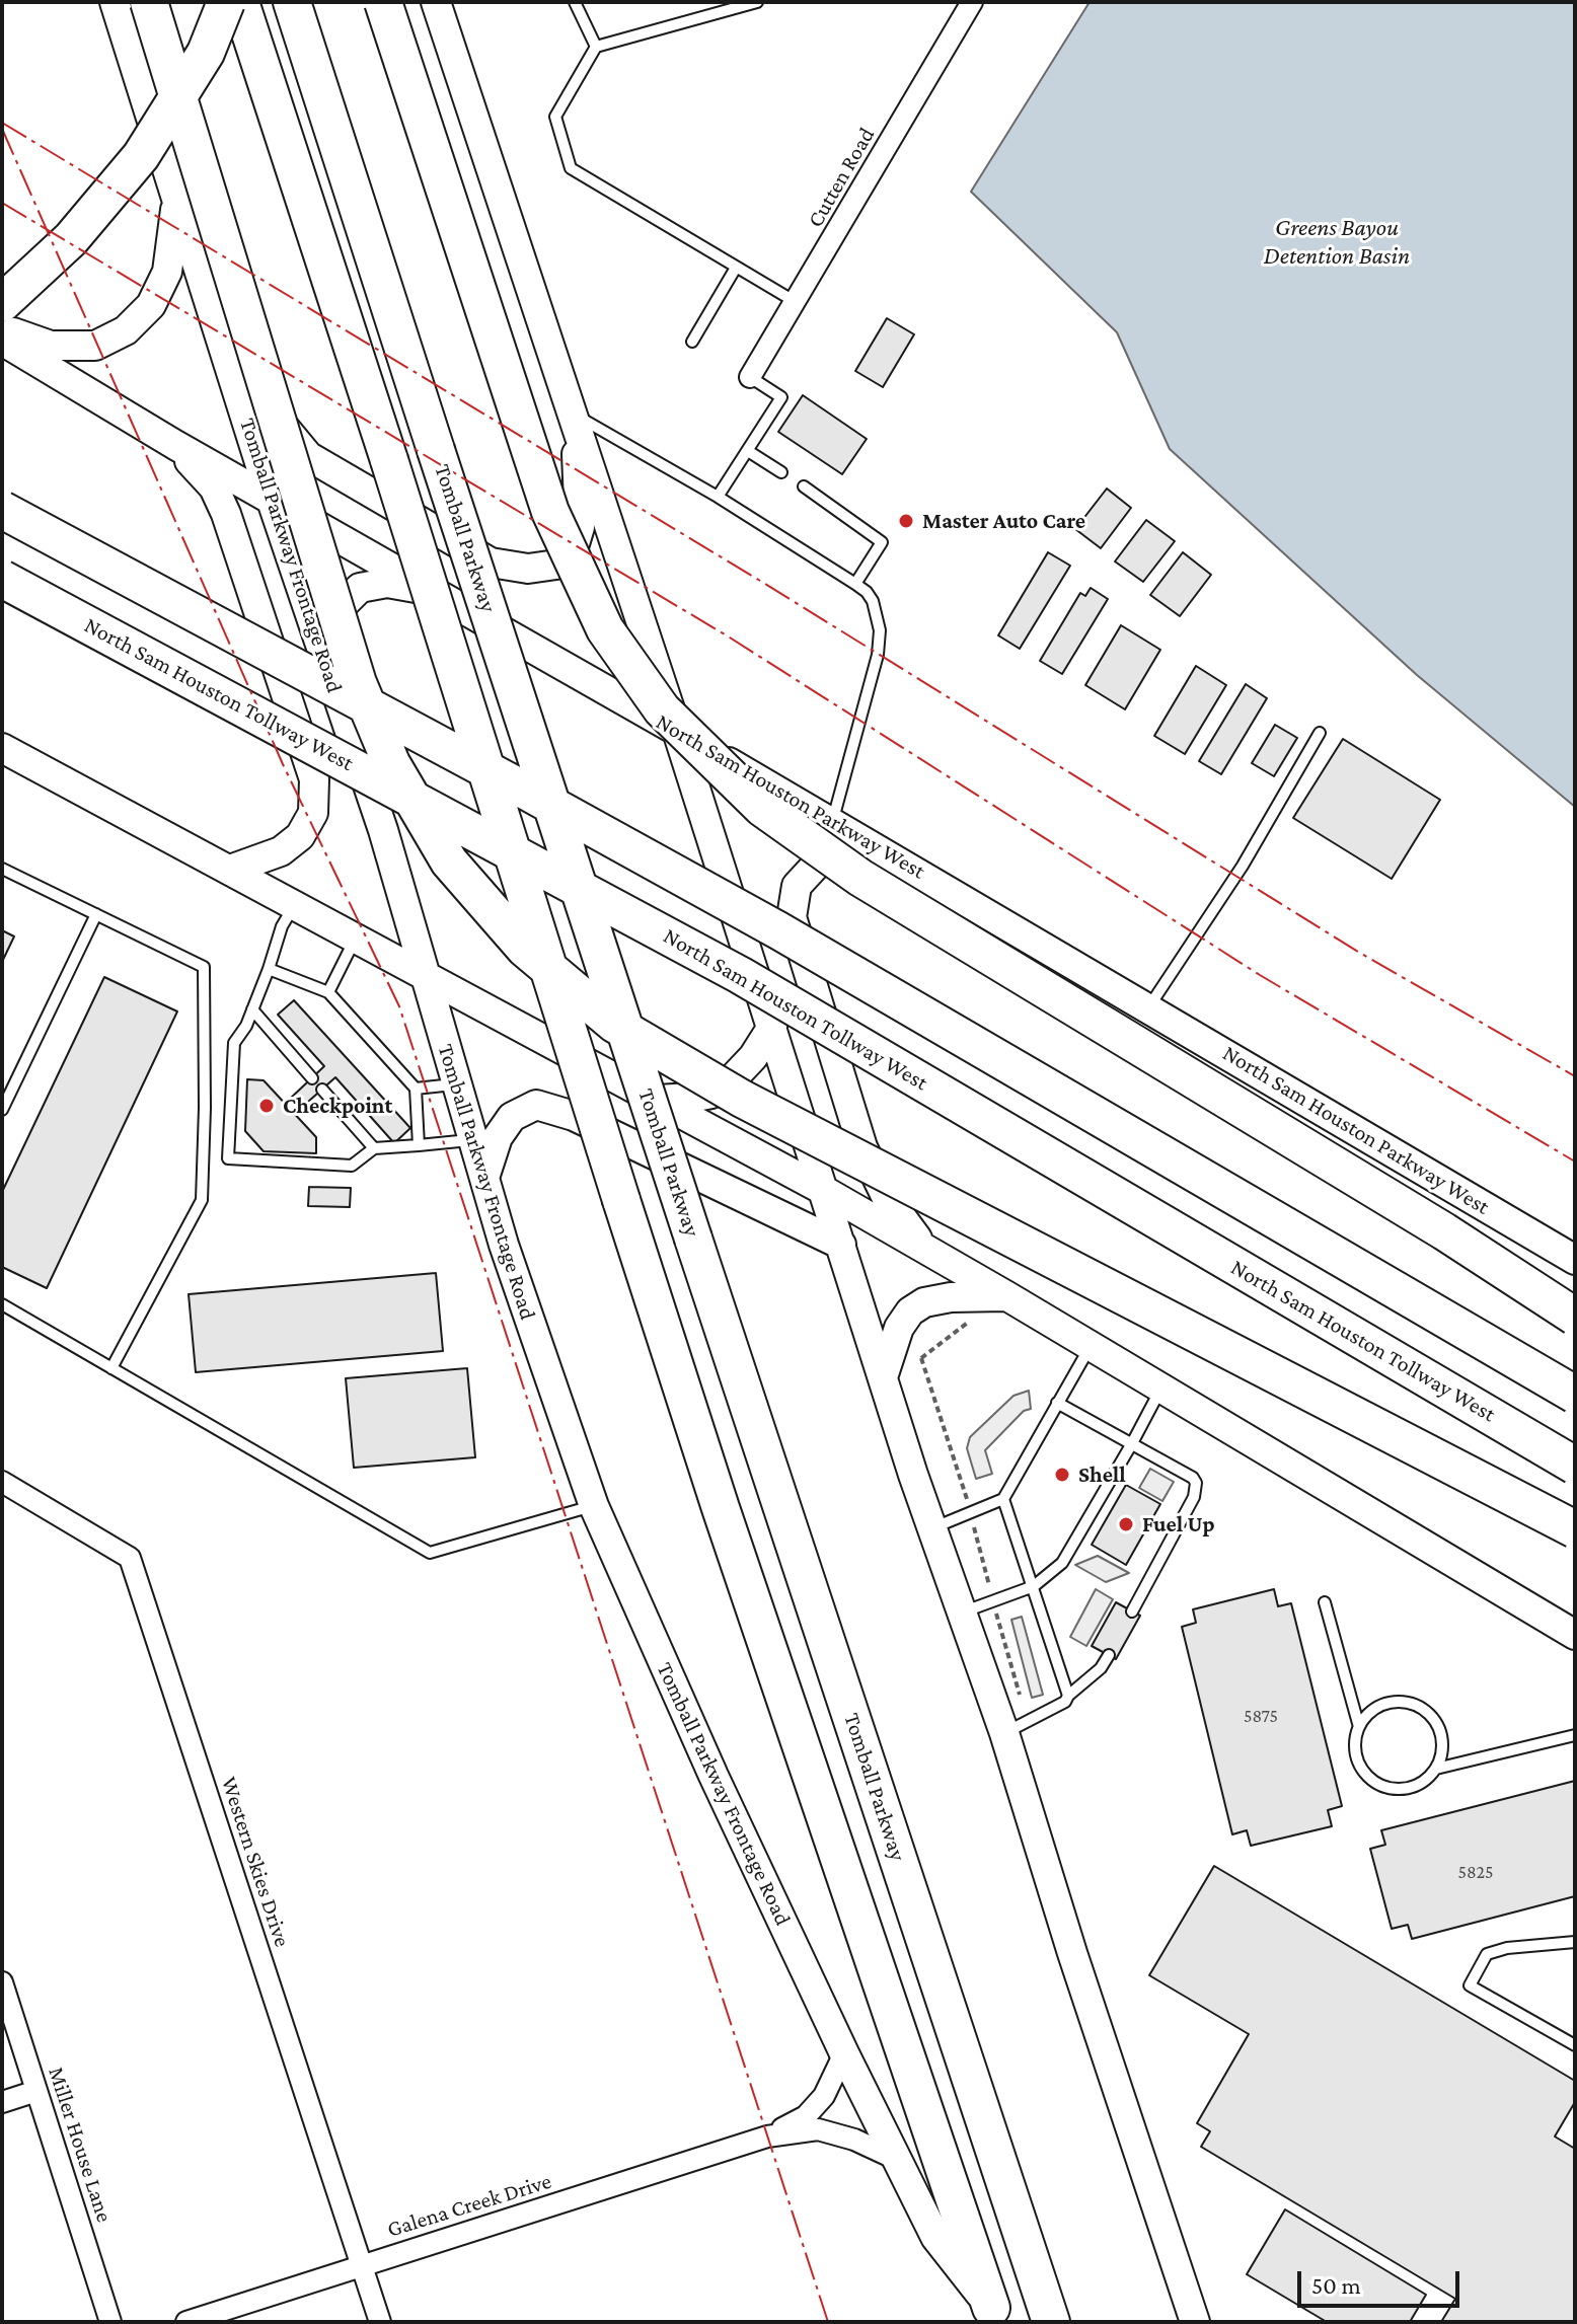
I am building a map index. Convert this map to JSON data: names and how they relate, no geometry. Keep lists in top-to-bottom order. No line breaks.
{"streets":{"highway":["Tomball Parkway","North Sam Houston Tollway West"],"main road":["Tomball Parkway Frontage Road","North Sam Houston Parkway West"],"street":["Cutten Road","Western Skies Drive","Miller House Lane","Galena Creek Drive"]},"crossings":[["Tomball Parkway Frontage Road","North Sam Houston Parkway West"],["Tomball Parkway Frontage Road","Galena Creek Drive"],["Western Skies Drive","Galena Creek Drive"]],"water":["Greens Bayou Detention Basin"],"places":["Master Auto Care","Checkpoint","Shell","Fuel Up"],"house_numbers":["5875","5825"],"scale_bar":"50 m"}
